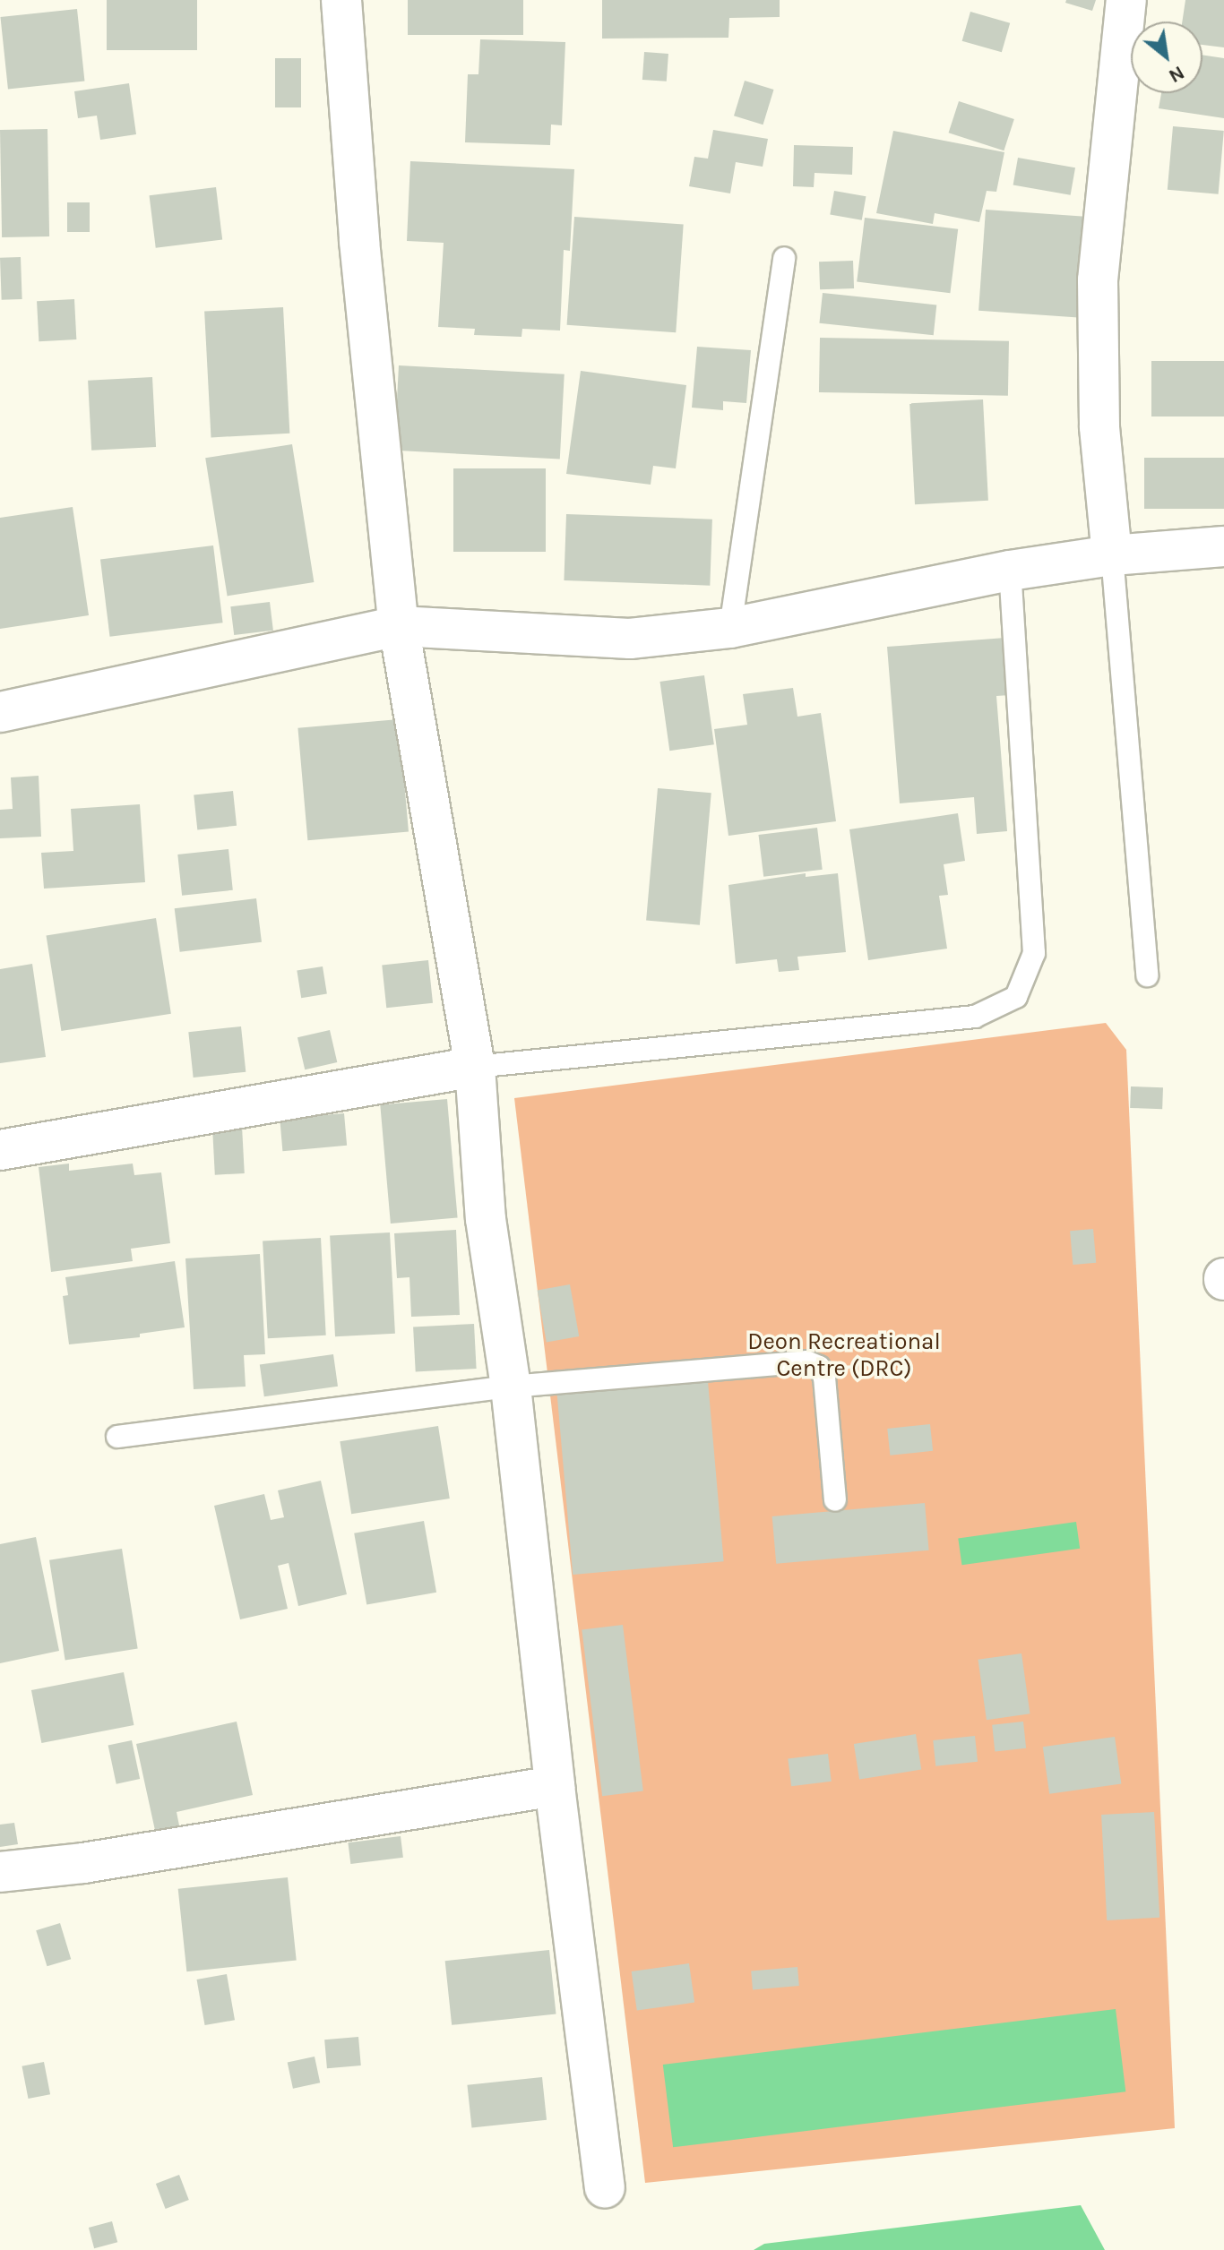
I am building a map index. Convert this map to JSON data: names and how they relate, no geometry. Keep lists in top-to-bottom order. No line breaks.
{"parks":["Deon Recreational Centre (DRC)"],"north":"bottom right"}
